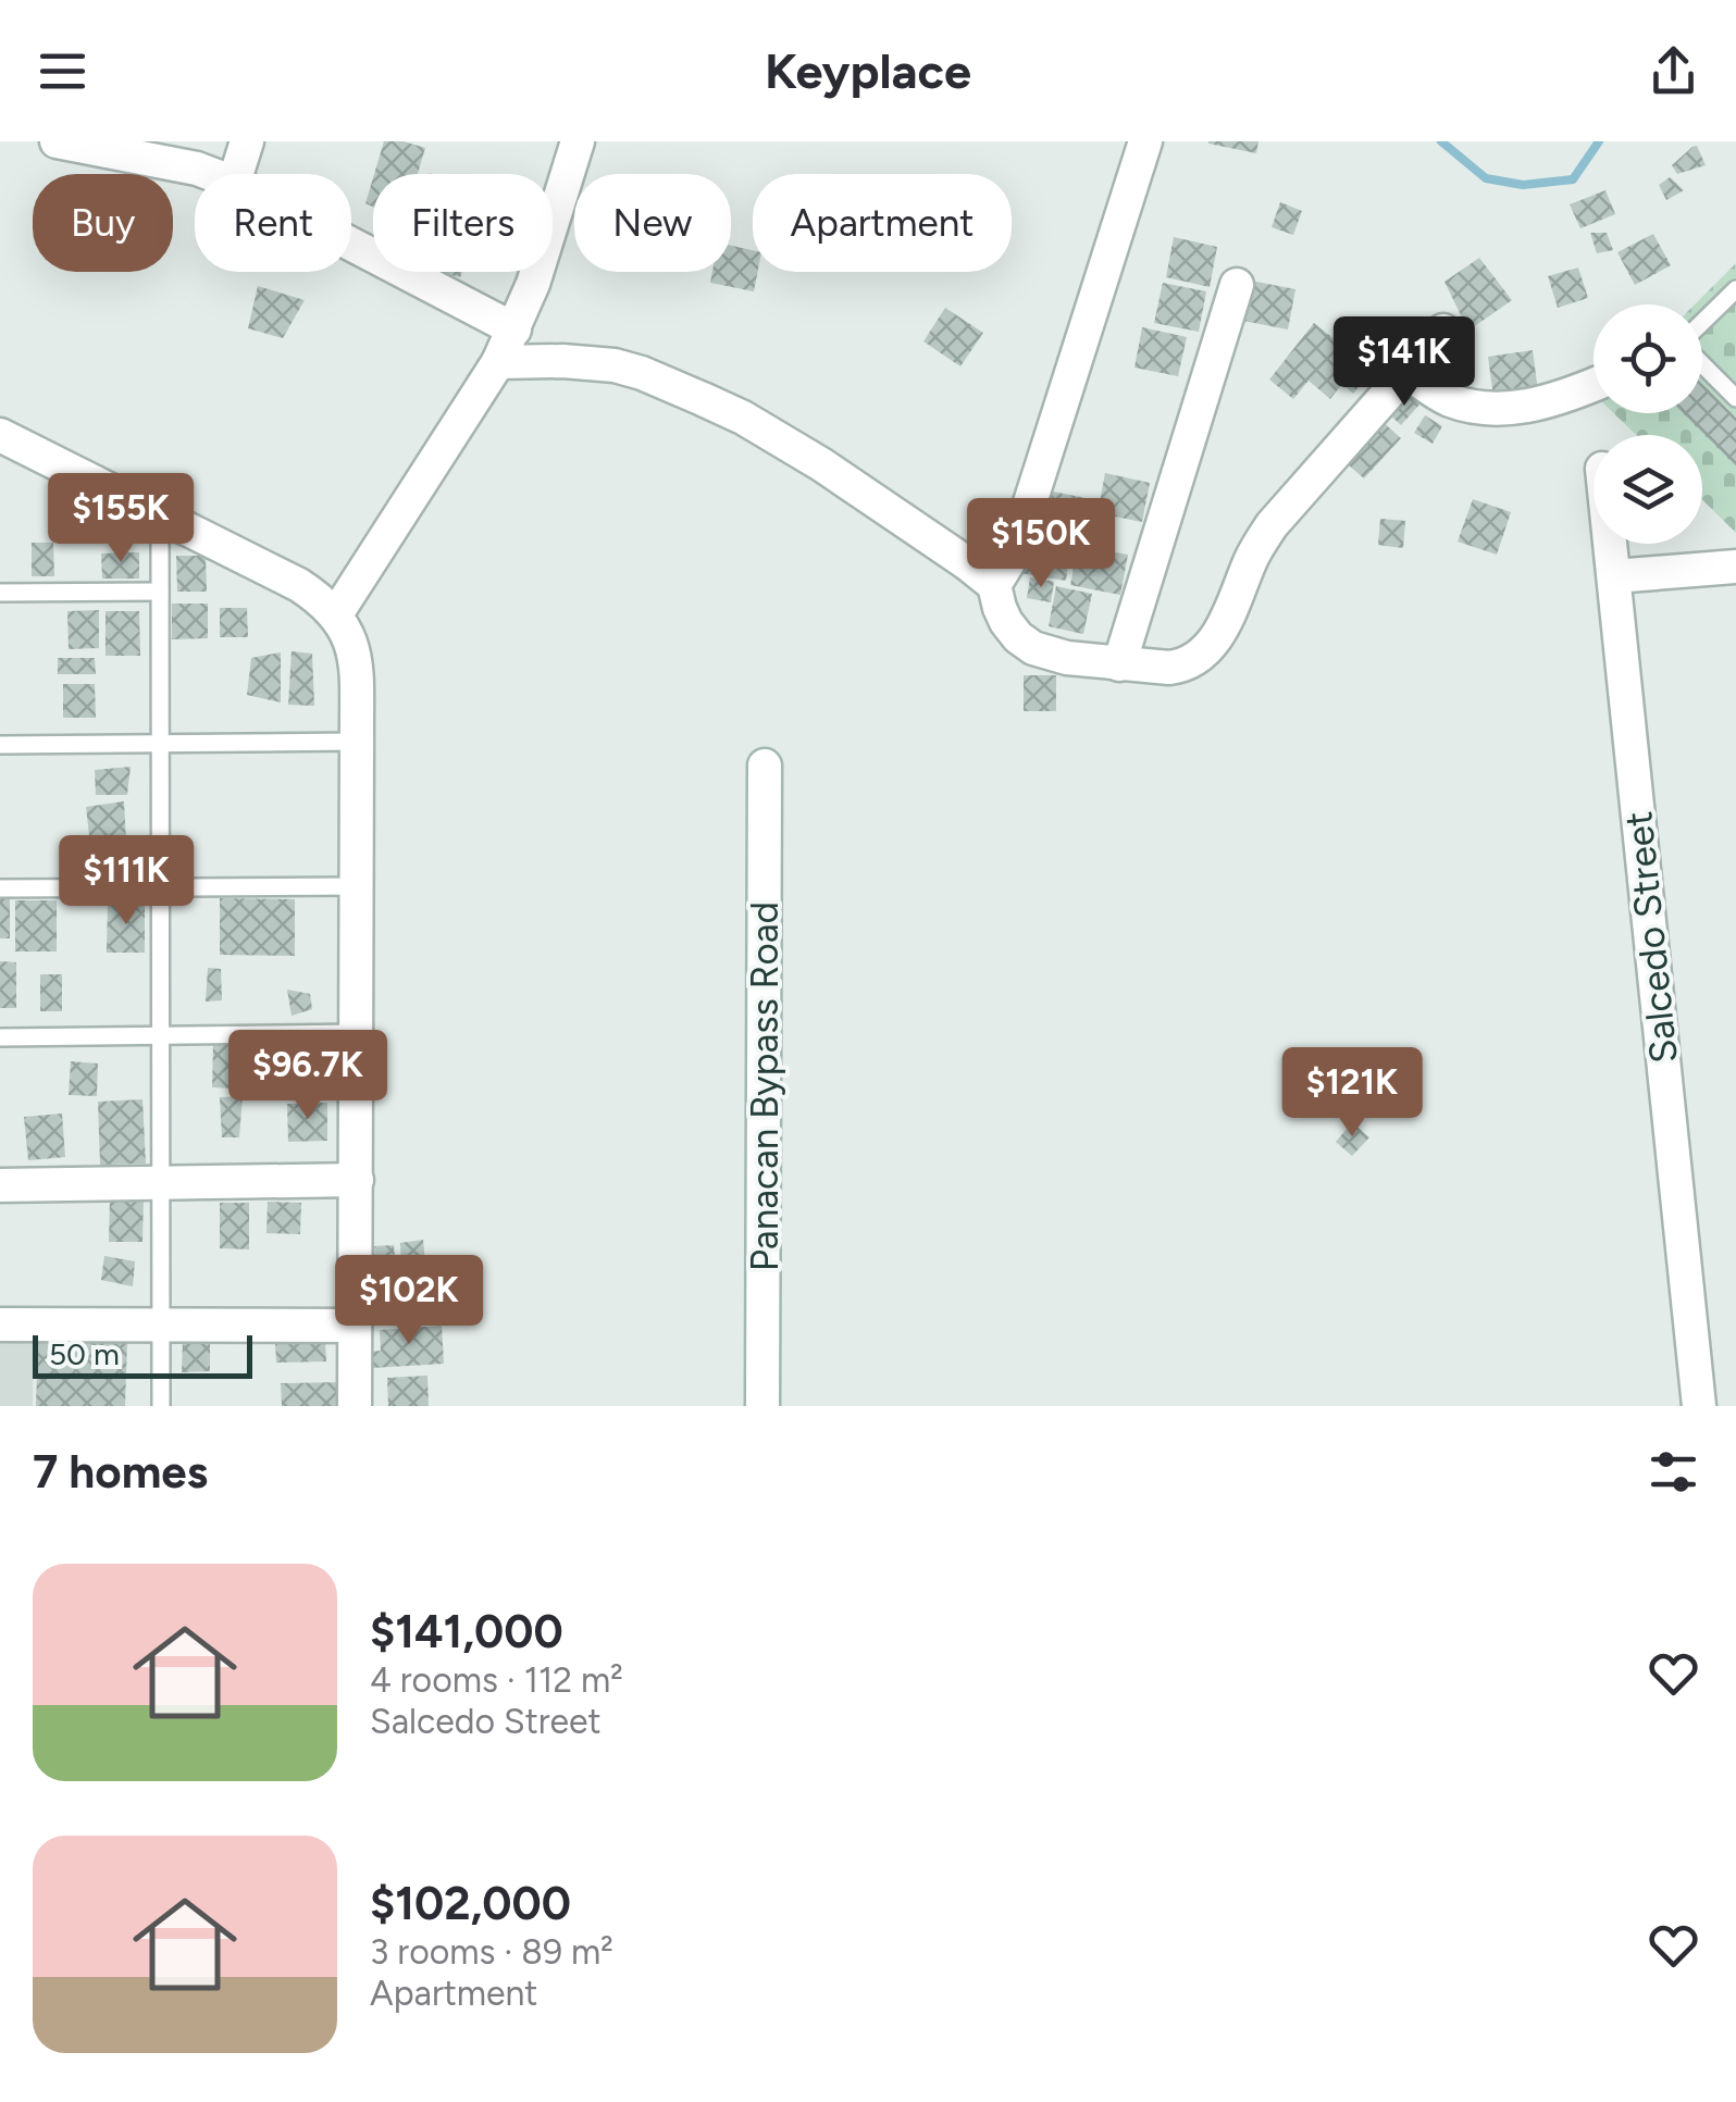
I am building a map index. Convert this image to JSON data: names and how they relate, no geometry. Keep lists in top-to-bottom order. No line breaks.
{"streets":{"street":["Salcedo Street","Panacan Bypass Road"]},"scale_bar":"50 m","page":{"header":"Keyplace","chip":["Buy","Rent","Filters","New","Apartment"],"price":["$141K","$155K","$150K","$111K","$96.7K","$121K","$102K"],"scale":"50 m","heading":"7 homes","list":[{"name":"$141,000","note":"4 rooms · 112 m² · Salcedo Street"},{"name":"$102,000","note":"3 rooms · 89 m² · Apartment"}]}}
